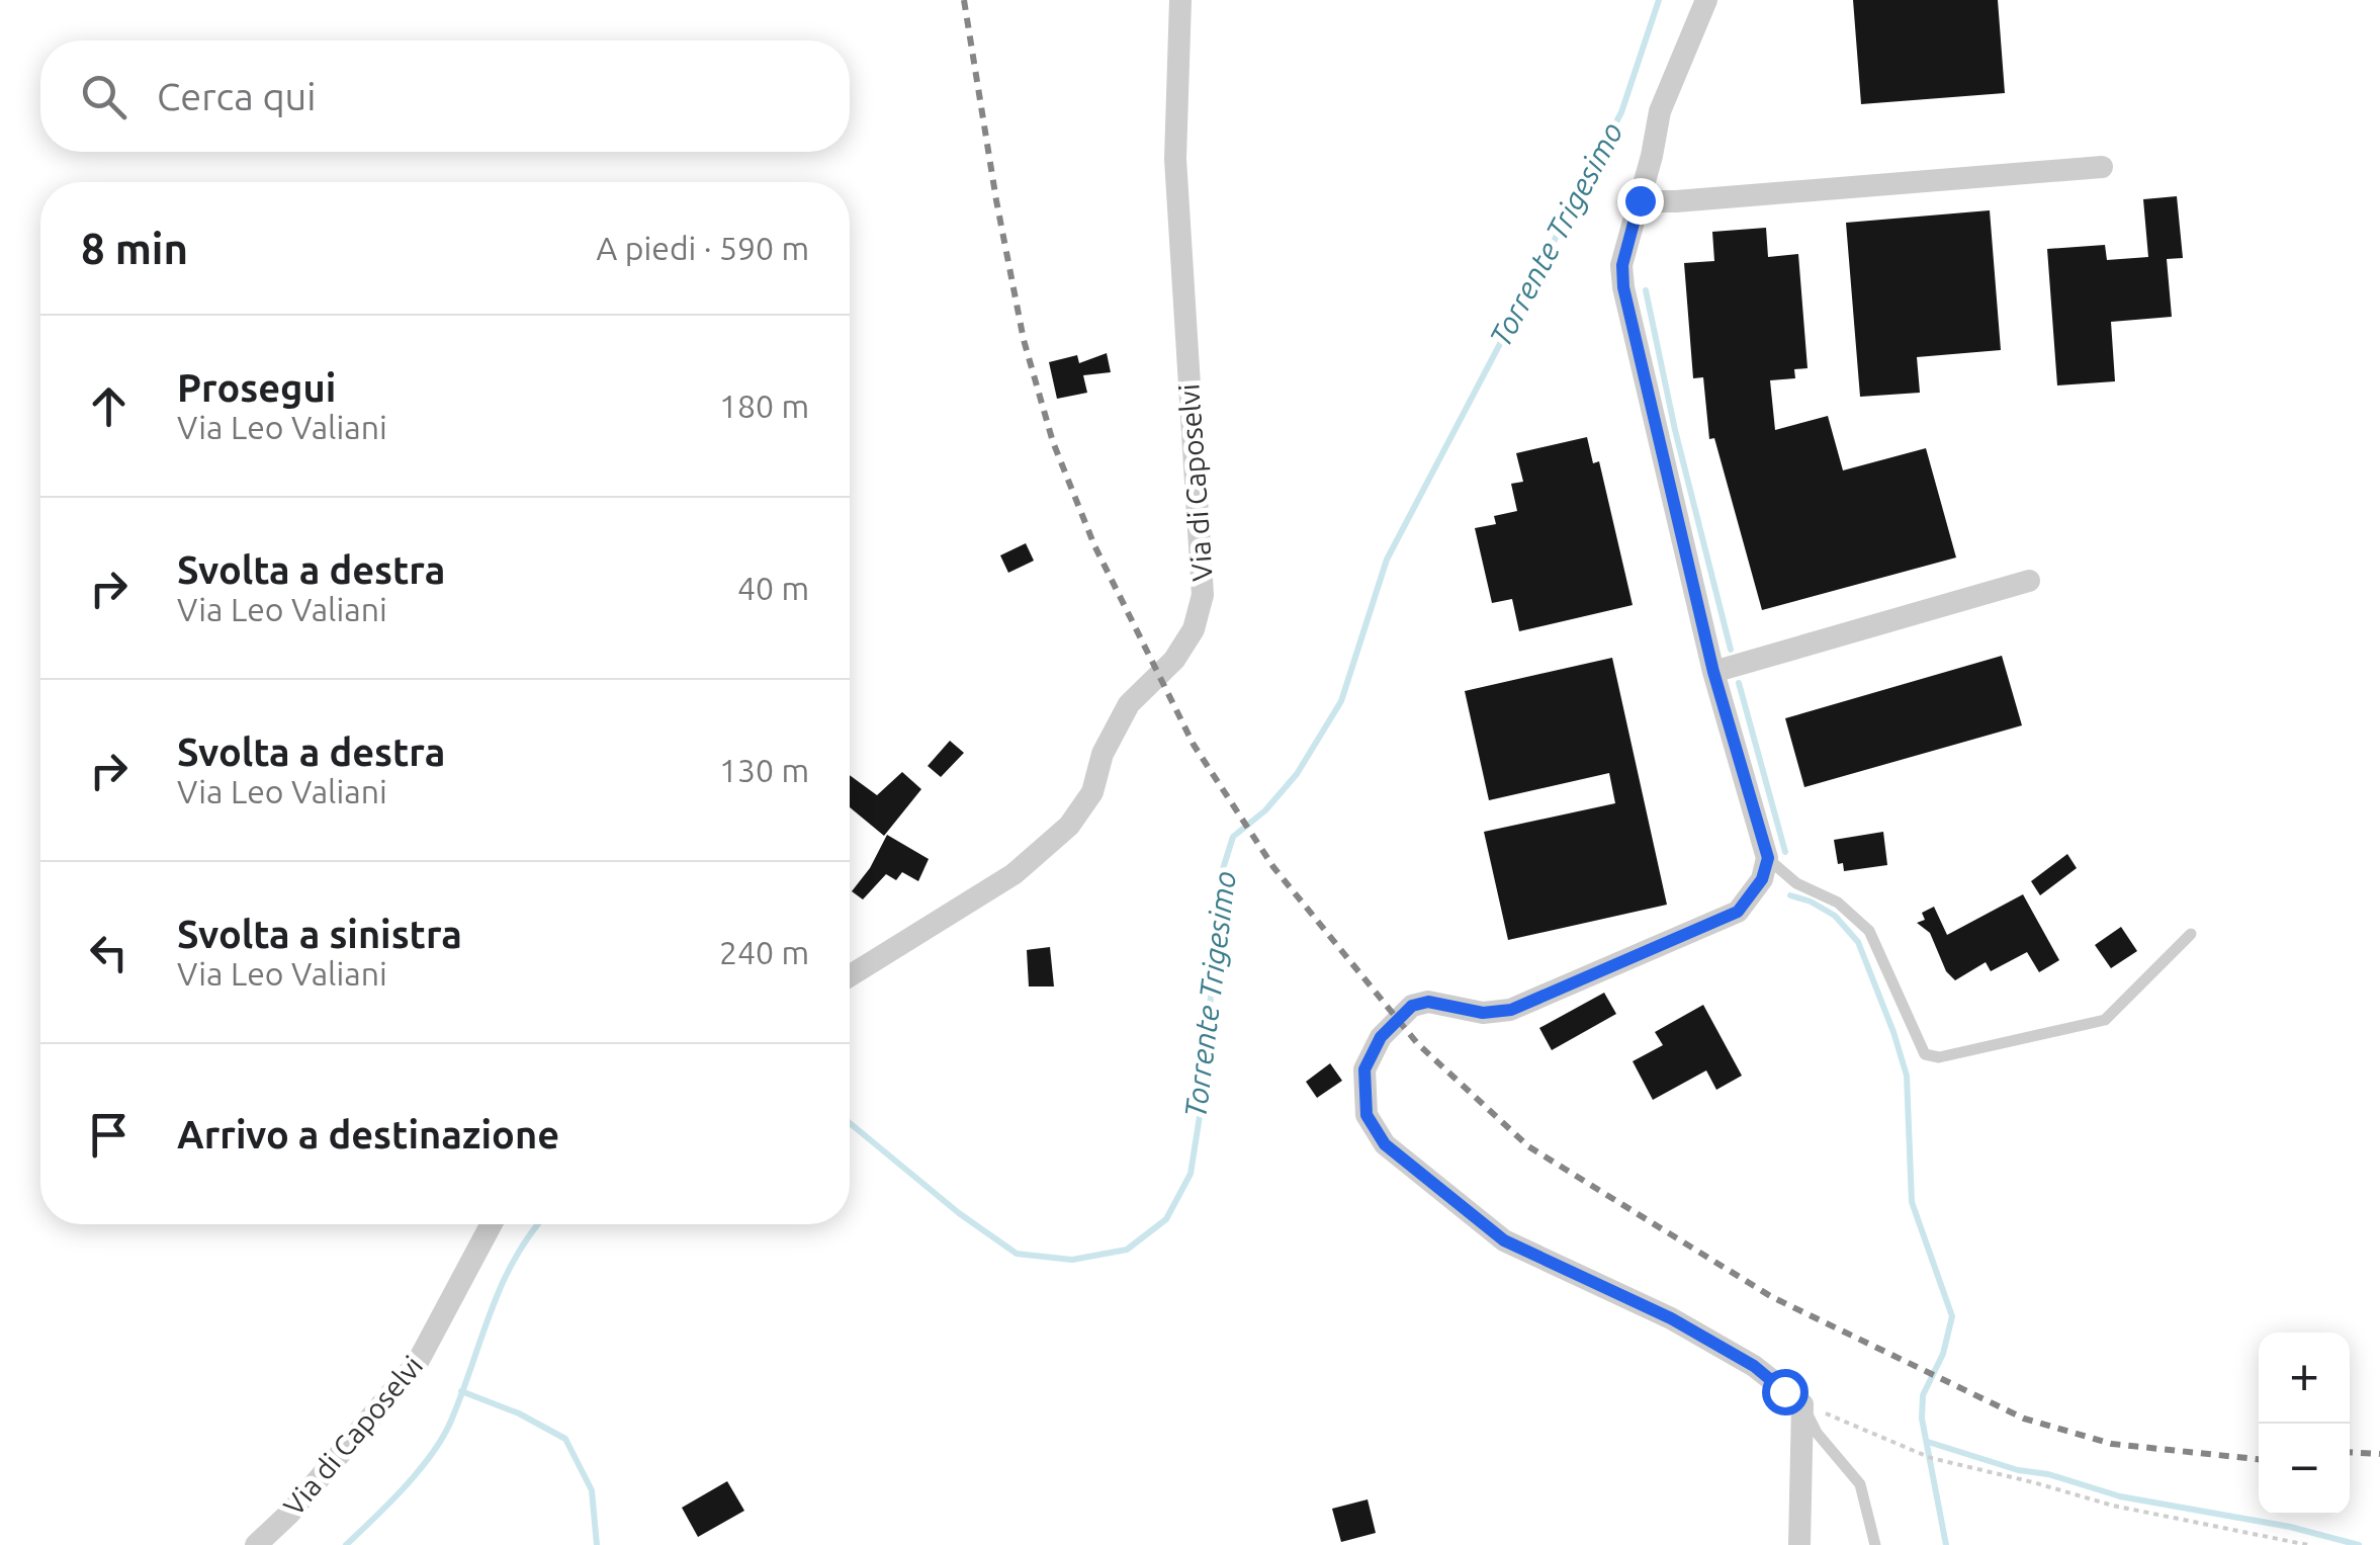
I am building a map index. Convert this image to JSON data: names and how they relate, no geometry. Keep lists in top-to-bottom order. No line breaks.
{"streets":{"street":["Via di Caposelvi"]},"water":["Torrente Trigesimo"],"page":{"search":"Cerca qui","heading":["8 min","A piedi · 590 m"],"list":[["Prosegui","Via Leo Valiani","180 m"],["Svolta a destra","Via Leo Valiani","40 m"],["Svolta a destra","Via Leo Valiani","130 m"],["Svolta a sinistra","Via Leo Valiani","240 m"],"Arrivo a destinazione"],"map_buttons":["+","−"]}}
